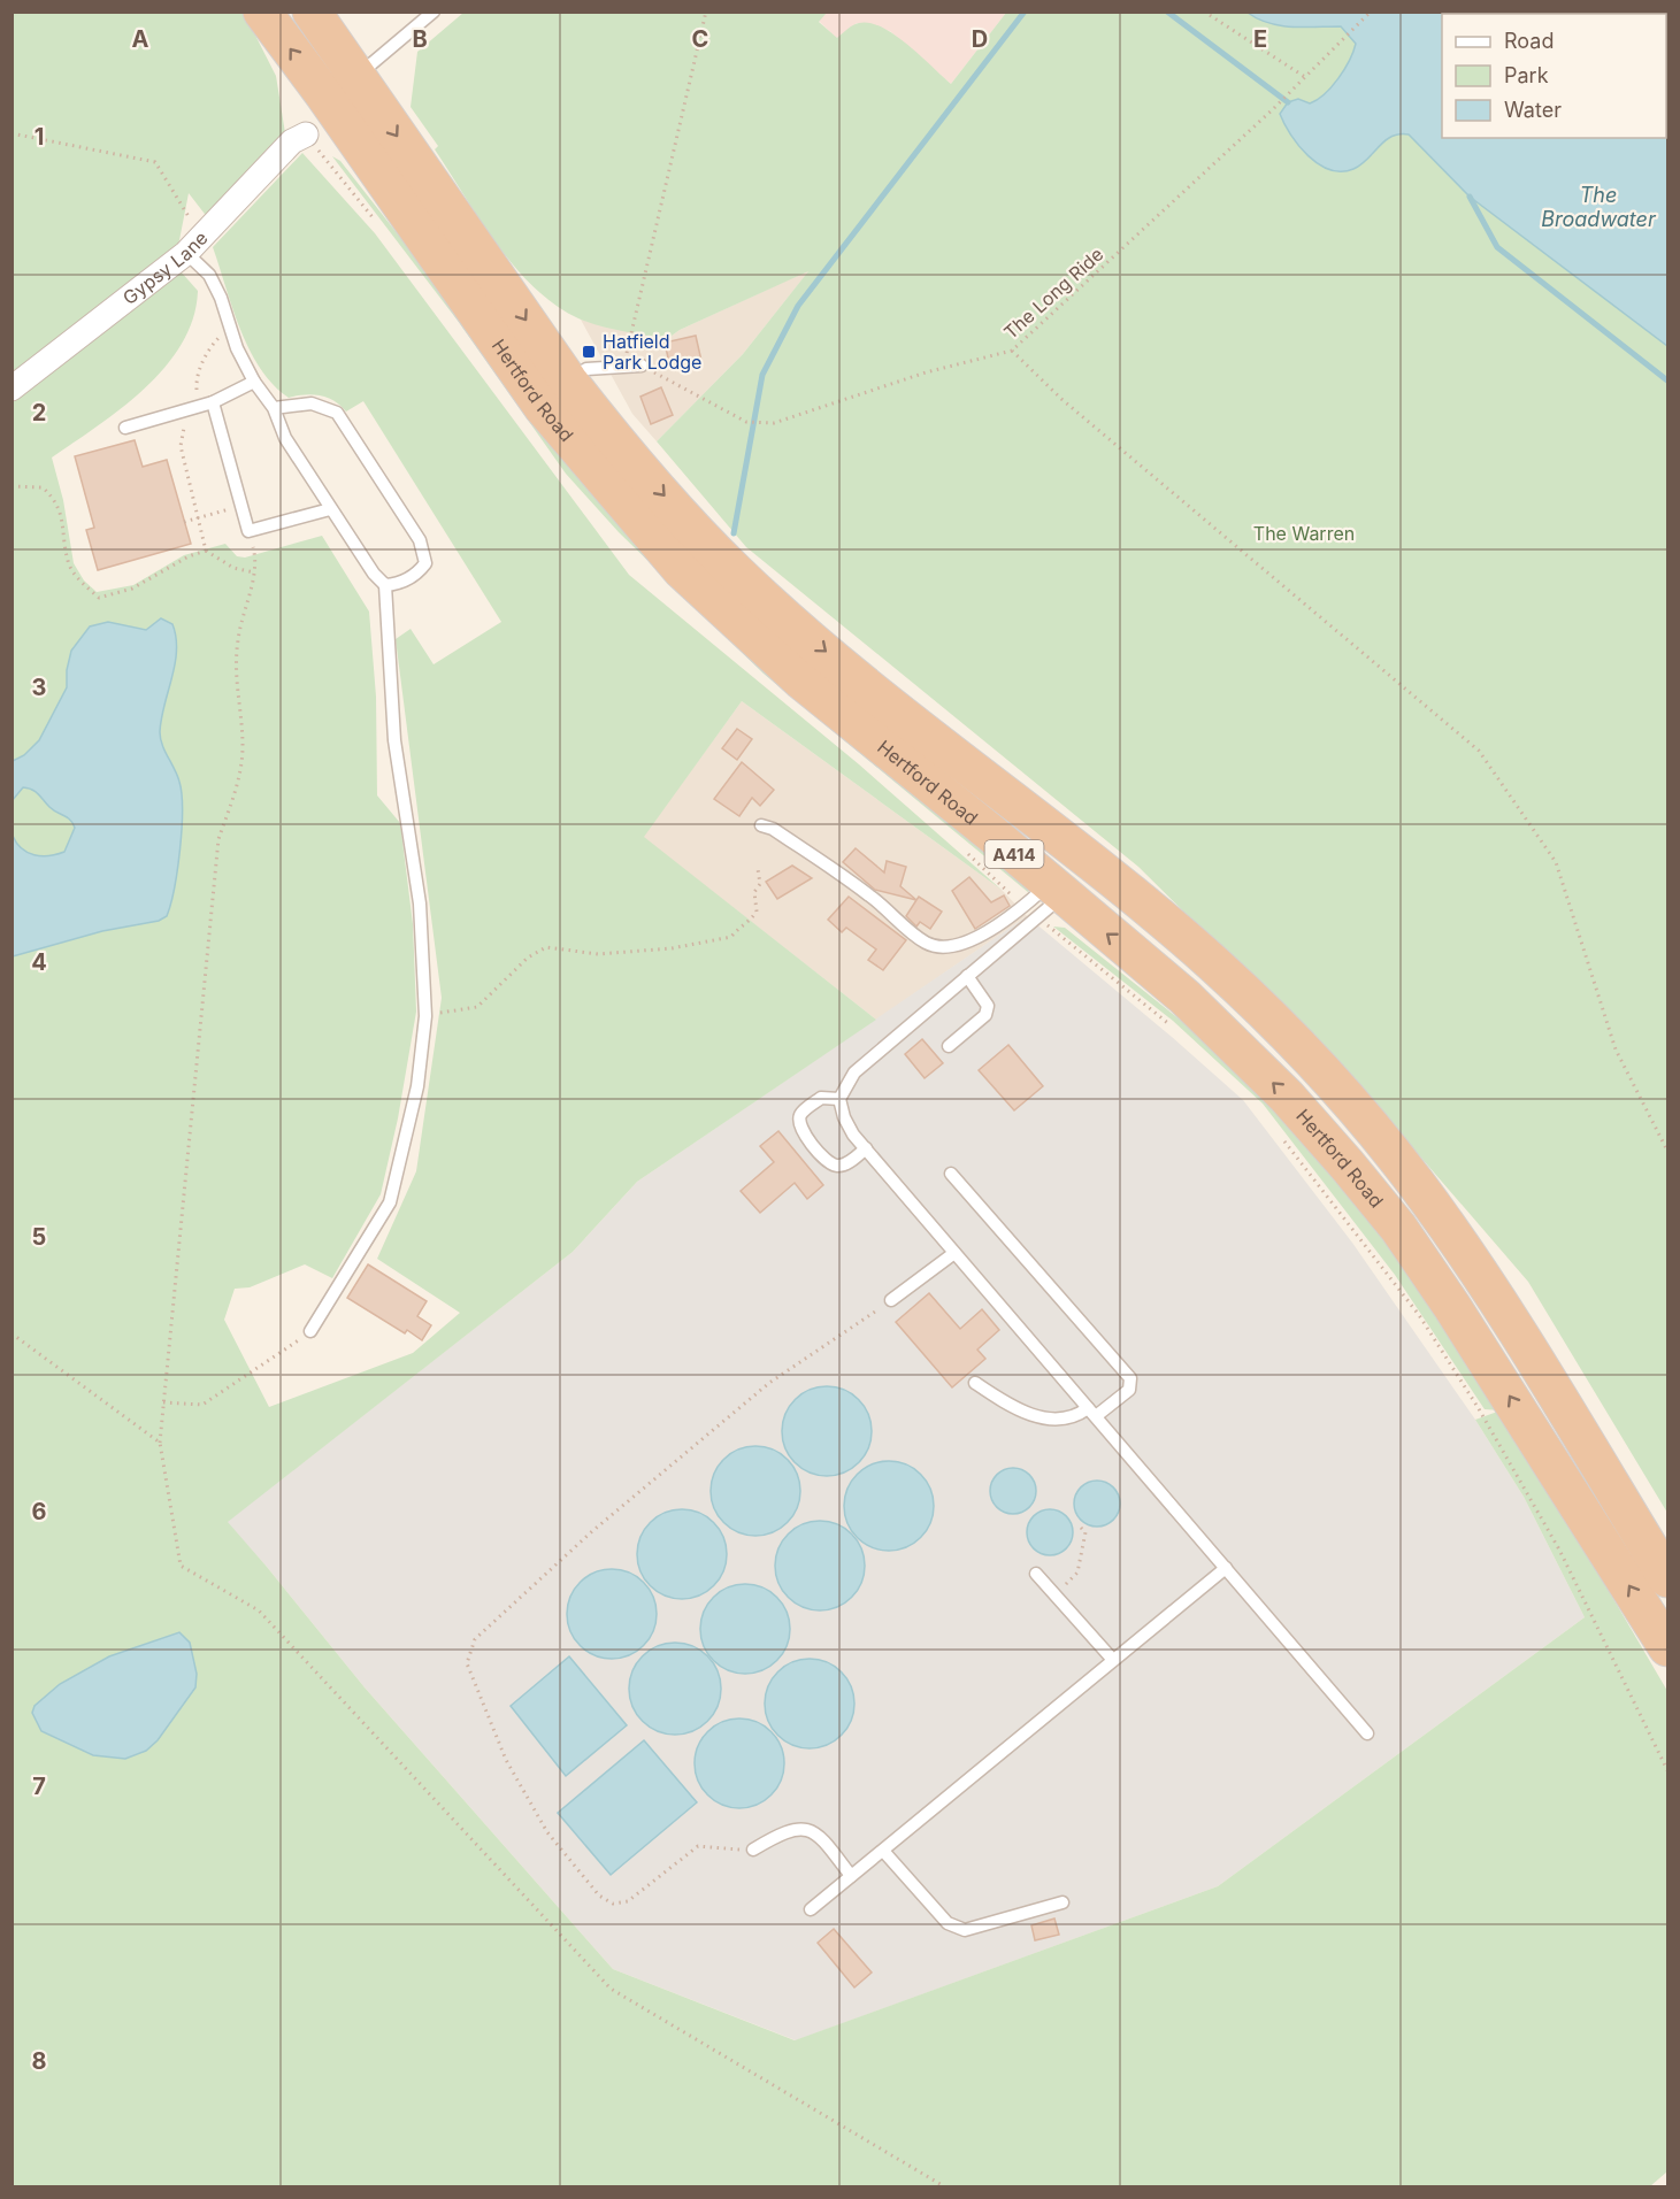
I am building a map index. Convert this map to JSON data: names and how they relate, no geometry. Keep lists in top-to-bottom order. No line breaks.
{"streets":{"highway":["Hertford Road","A414"],"street":["Gypsy Lane"],"path":["The Long Ride"]},"water":["The Broadwater"],"parks":["The Warren"],"places":{"transit":["Hatfield Park Lodge"]},"legend":["Road","Park","Water"],"grid":{"columns":["A","B","C","D","E"],"rows":["1","2","3","4","5","6","7","8"]}}
